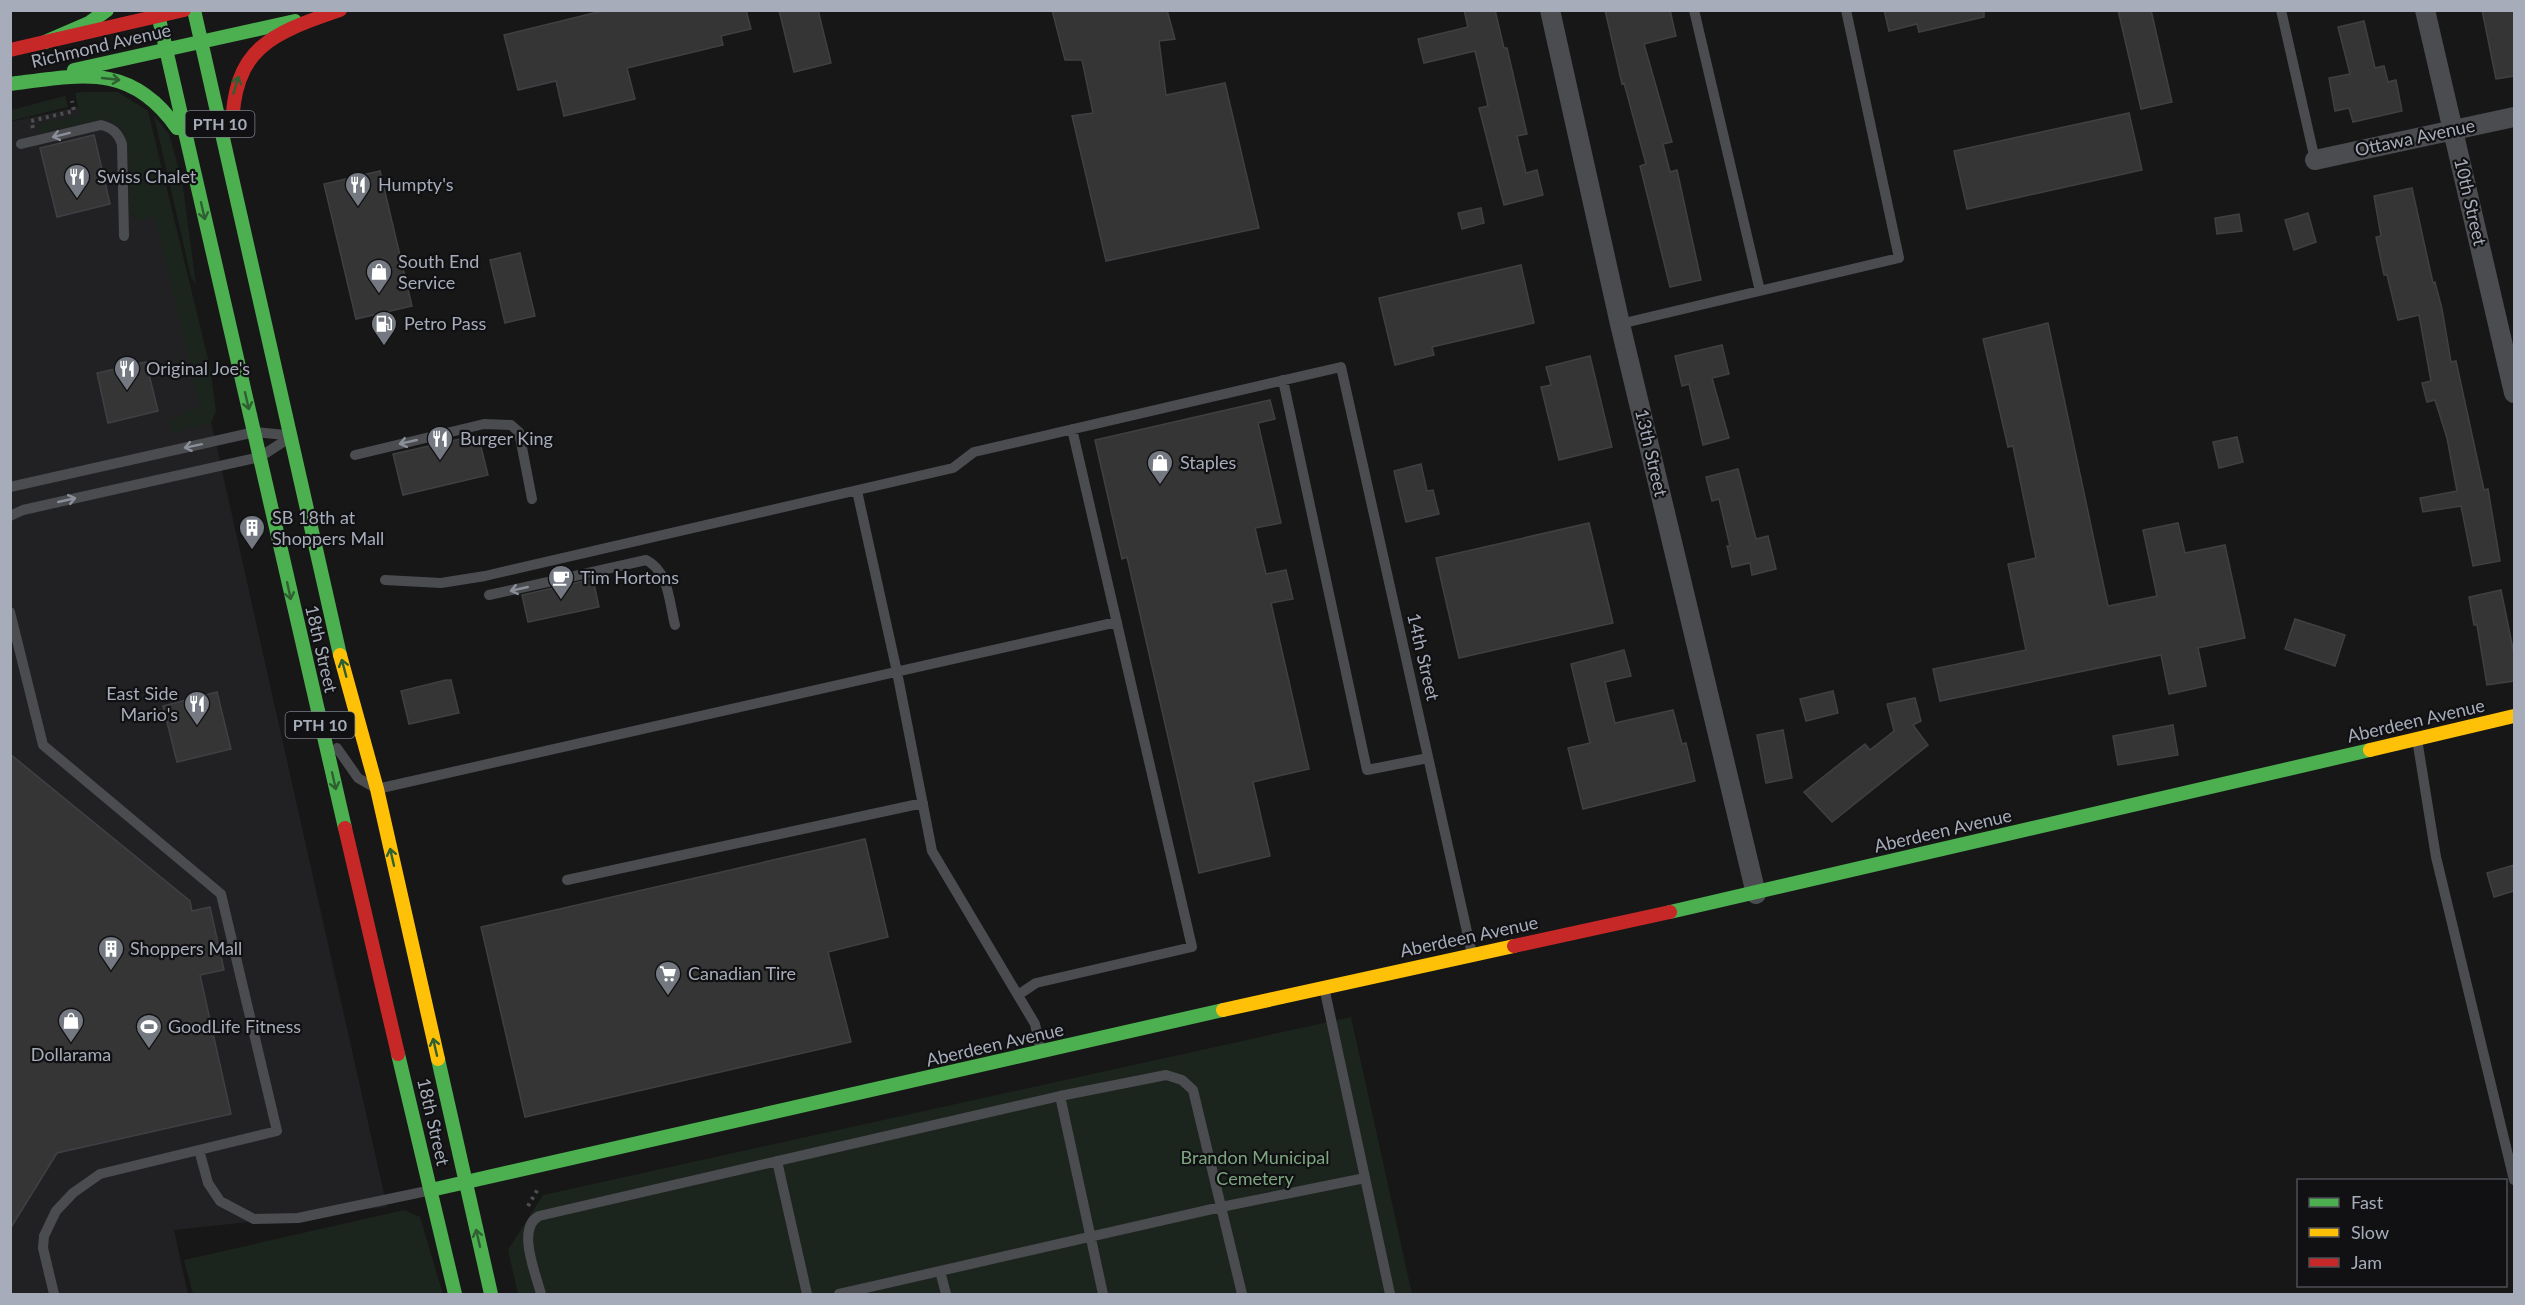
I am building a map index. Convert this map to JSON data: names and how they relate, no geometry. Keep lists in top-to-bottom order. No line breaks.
{"streets":{"main road":["Richmond Avenue","PTH 10","18th Street","Aberdeen Avenue"],"street":["Ottawa Avenue","10th Street","13th Street"],"lane":["14th Street"]},"crossings":[["Richmond Avenue","18th Street"],["Ottawa Avenue","10th Street"],["13th Street","Aberdeen Avenue"],["18th Street","Aberdeen Avenue"],["14th Street","Aberdeen Avenue"]],"parks":["Brandon Municipal Cemetery"],"places":{"restaurant":["Swiss Chalet","Humpty's","Original Joe's","Burger King","East Side Mario's"],"shop":["South End Service","Staples","Dollarama"],"fuel station":["Petro Pass"],"building":["SB 18th at Shoppers Mall","Shoppers Mall"],"cafe":["Tim Hortons"],"supermarket":["Canadian Tire"],"sports":["GoodLife Fitness"]},"legend":["Fast","Slow","Jam"]}
